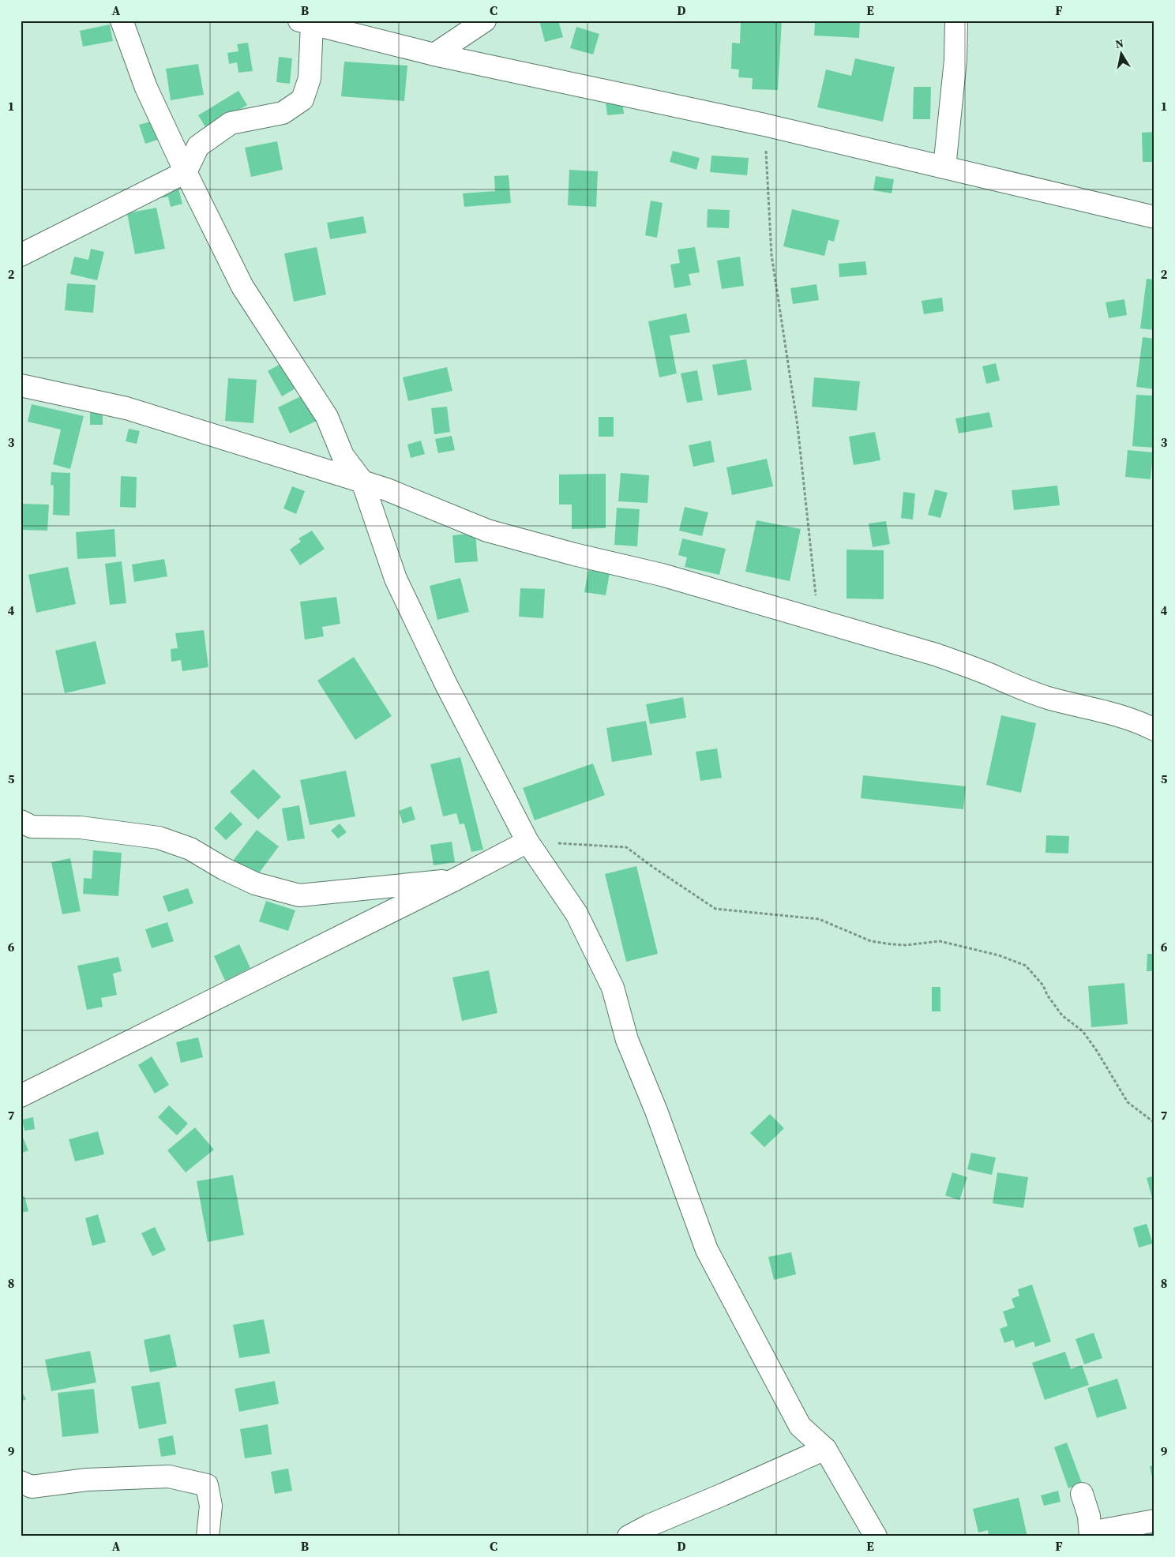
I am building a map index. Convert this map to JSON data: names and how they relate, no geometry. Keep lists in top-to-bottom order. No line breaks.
{"north":"top","grid":{"columns":["A","B","C","D","E","F"],"rows":["1","2","3","4","5","6","7","8","9"]}}
